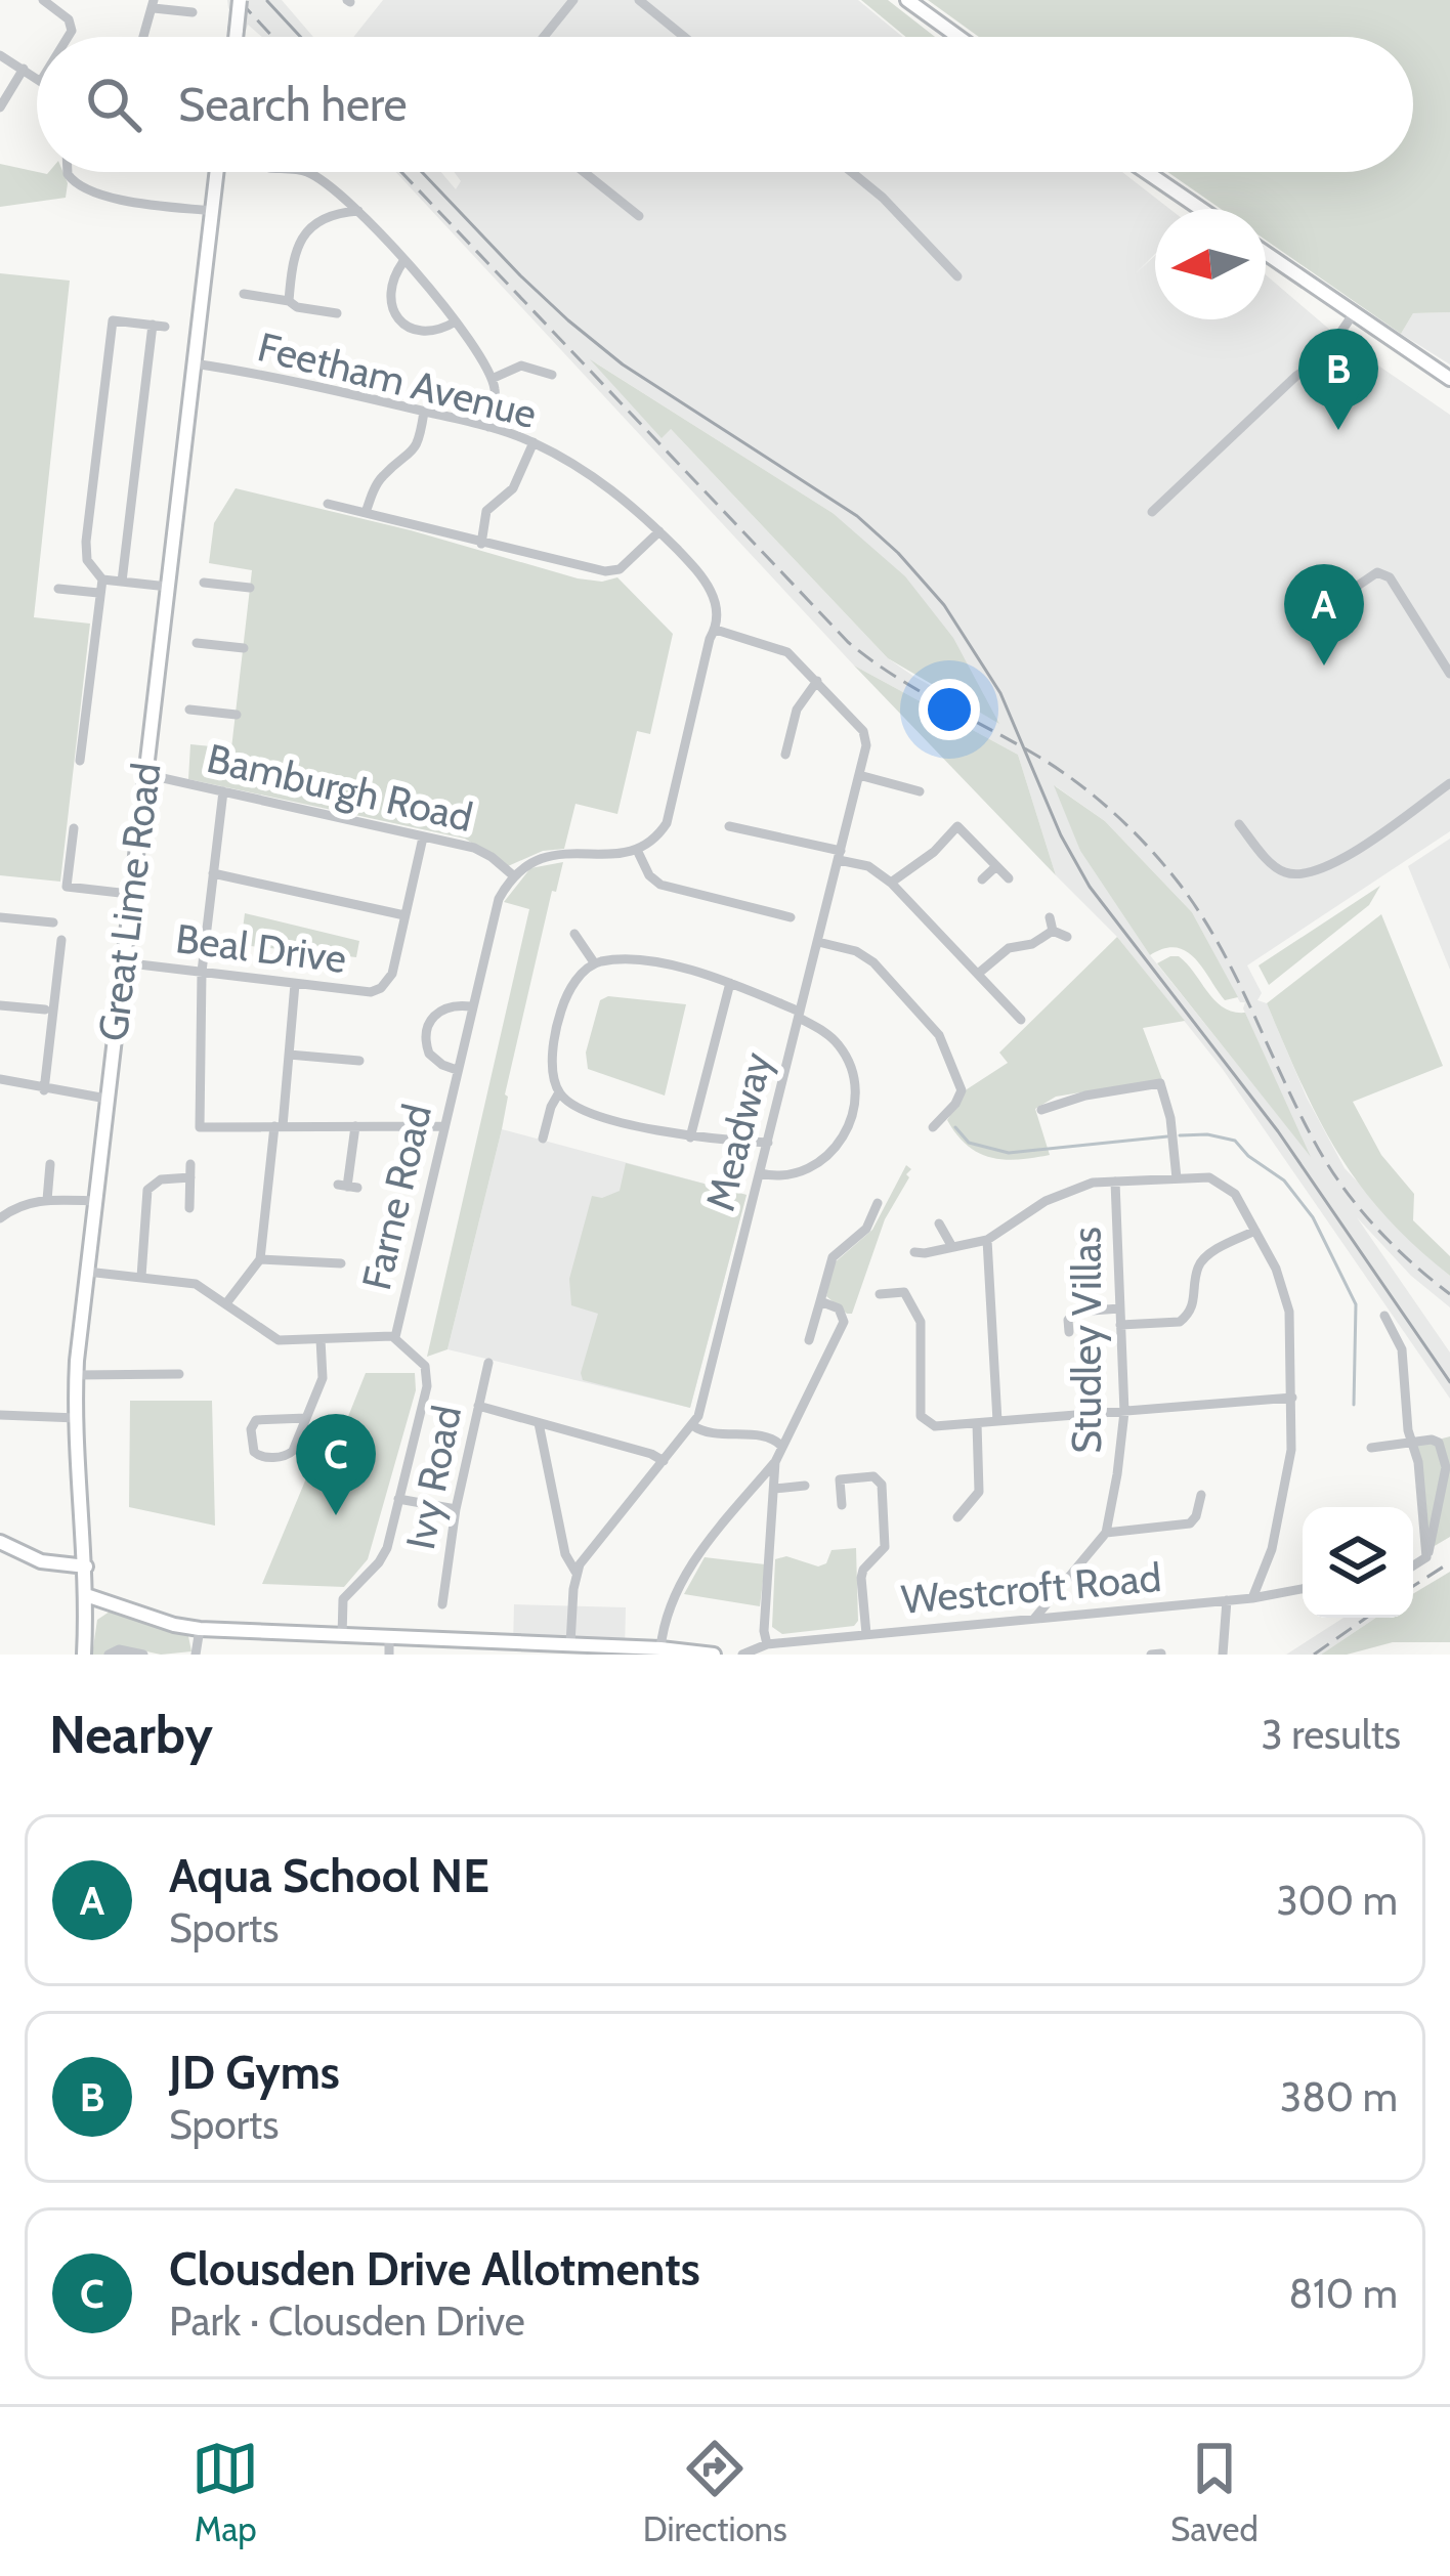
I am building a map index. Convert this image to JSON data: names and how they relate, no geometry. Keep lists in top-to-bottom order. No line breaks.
{"streets":{"main road":["Great Lime Road"],"street":["Feetham Avenue","Bamburgh Road","Beal Drive","Meadway","Farne Road","Studley Villas","Ivy Road","Westcroft Road"]},"crossings":[["Feetham Avenue","Great Lime Road"],["Feetham Avenue","Meadway"],["Bamburgh Road","Great Lime Road"],["Bamburgh Road","Beal Drive"],["Bamburgh Road","Farne Road"],["Great Lime Road","Beal Drive"],["Studley Villas","Westcroft Road"]],"north":"left","page":{"search":"Search here","pins":["B","A","C"],"heading":["Nearby","3 results"],"list":[{"mark":"A","name":"Aqua School NE","note":"Sports","value":"300 m"},{"mark":"B","name":"JD Gyms","note":"Sports","value":"380 m"},{"mark":"C","name":"Clousden Drive Allotments","note":"Park · Clousden Drive","value":"810 m"}],"nav":["Map","Directions","Saved"]}}
